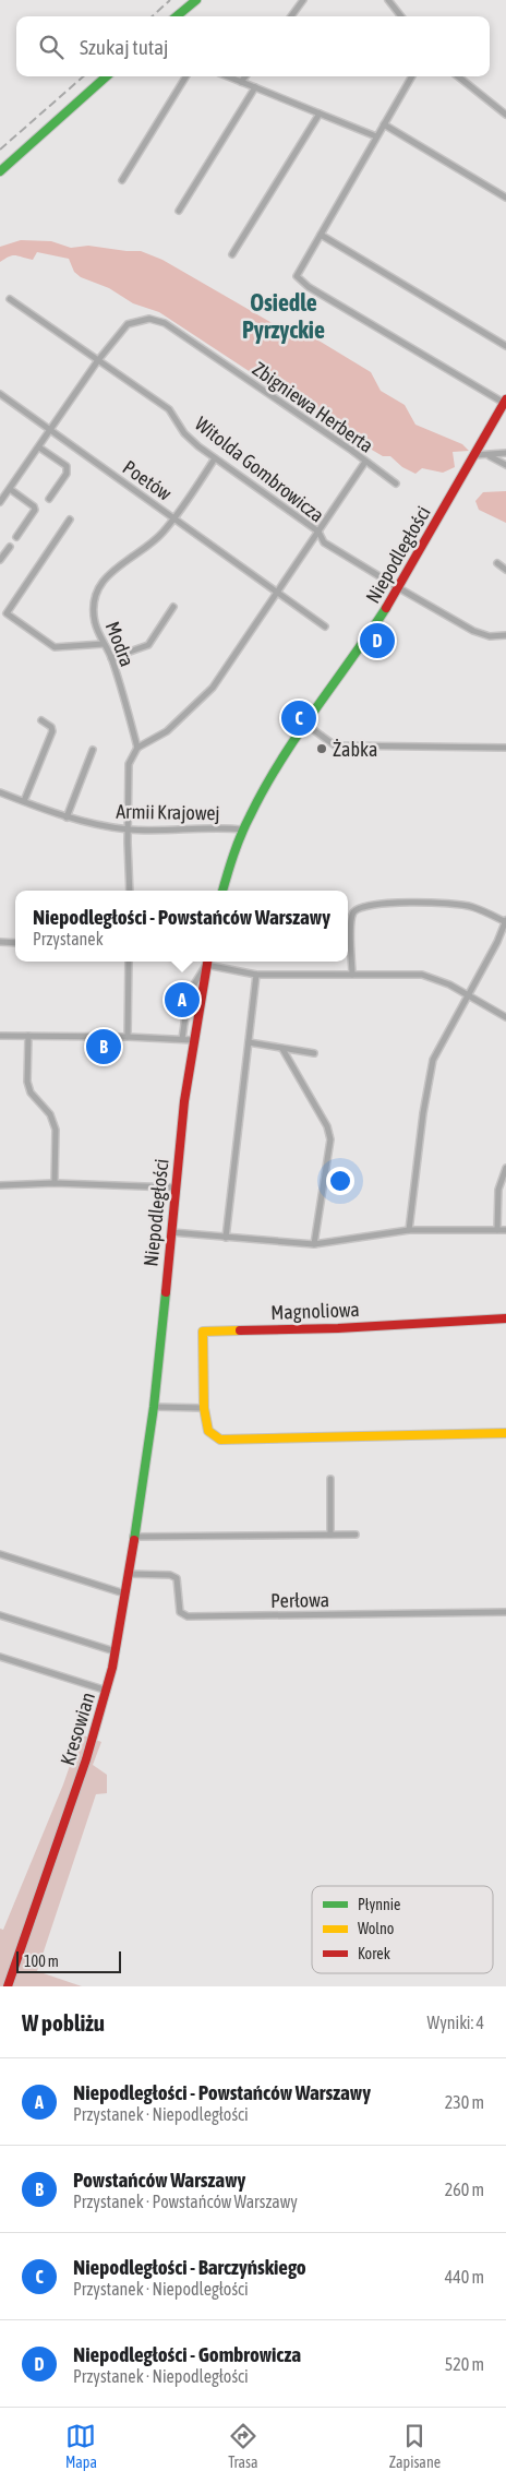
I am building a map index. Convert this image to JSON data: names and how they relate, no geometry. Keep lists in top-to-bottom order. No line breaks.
{"streets":{"street":["Zbigniewa Herberta","Witolda Gombrowicza","Poetów","Niepodległości","Modra","Armii Krajowej","Magnoliowa","Perłowa","Kresowian"]},"crossings":[["Zbigniewa Herberta","Witolda Gombrowicza"],["Zbigniewa Herberta","Poetów"],["Witolda Gombrowicza","Niepodległości"],["Poetów","Modra"],["Niepodległości","Armii Krajowej"],["Niepodległości","Kresowian"],["Perłowa","Kresowian"]],"districts":["Osiedle Pyrzyckie"],"places":["Żabka"],"legend":["Płynnie","Wolno","Korek"],"scale_bar":"100 m","page":{"search":"Szukaj tutaj","pins":["D","C","A","B"],"popup":["Niepodległości - Powstańców Warszawy","Przystanek"],"scale":"100 m","heading":["W pobliżu","Wyniki: 4"],"list":[{"mark":"A","name":"Niepodległości - Powstańców Warszawy","note":"Przystanek · Niepodległości","value":"230 m"},{"mark":"B","name":"Powstańców Warszawy","note":"Przystanek · Powstańców Warszawy","value":"260 m"},{"mark":"C","name":"Niepodległości - Barczyńskiego","note":"Przystanek · Niepodległości","value":"440 m"},{"mark":"D","name":"Niepodległości - Gombrowicza","note":"Przystanek · Niepodległości","value":"520 m"}],"nav":["Mapa","Trasa","Zapisane"]}}
